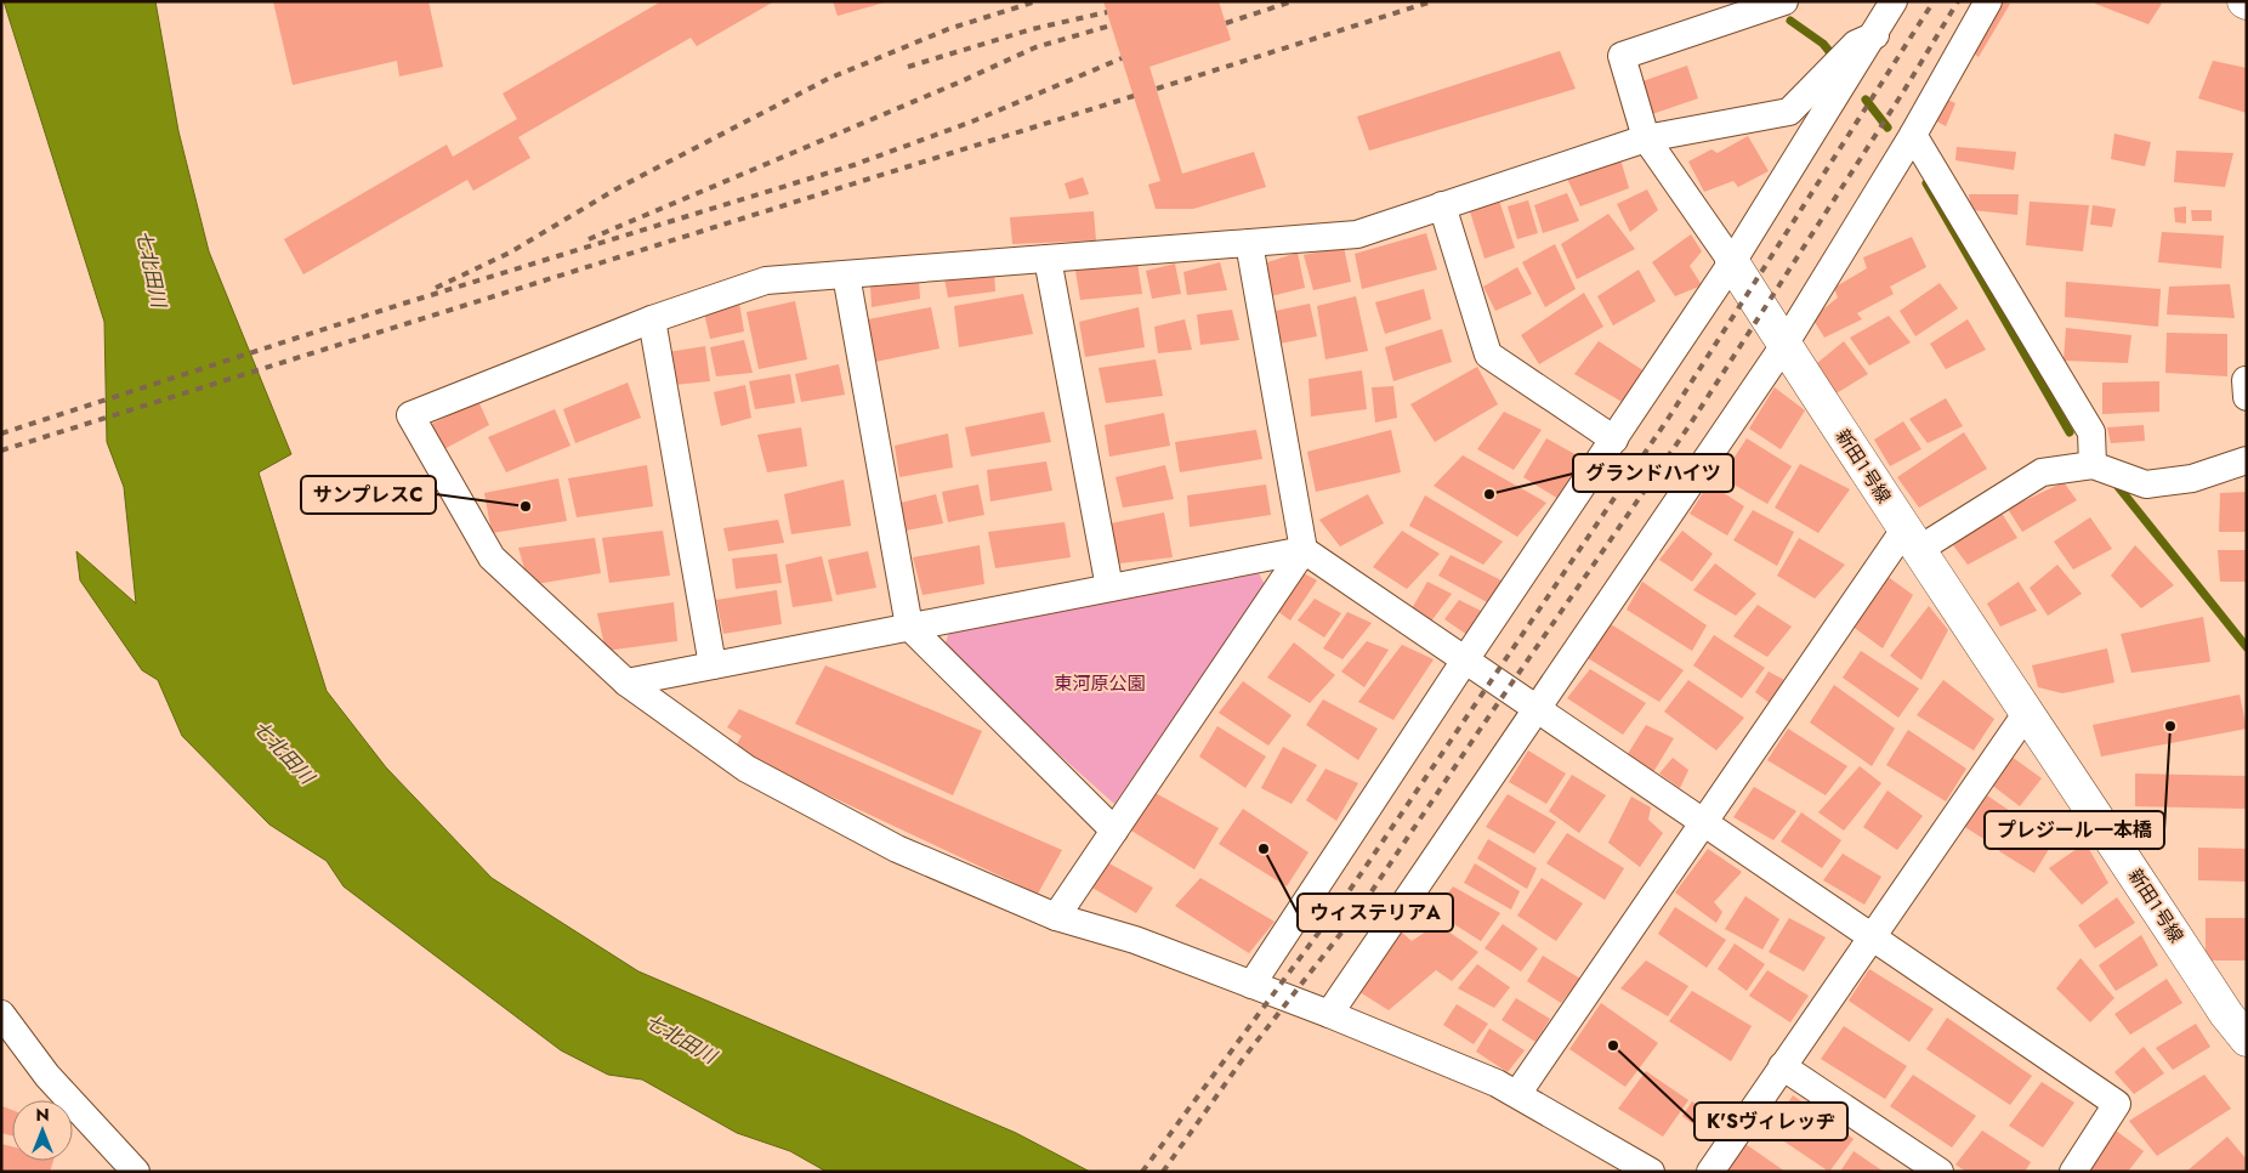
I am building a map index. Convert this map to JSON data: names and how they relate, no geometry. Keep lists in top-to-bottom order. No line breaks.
{"streets":{"street":["新田１号線"]},"water":["七北田川"],"parks":["東河原公園"],"places":["グランドハイツ","サンプレスC","プレジール一本橋","ウィステリアA","K'Sヴィレッヂ"],"north":"top"}
